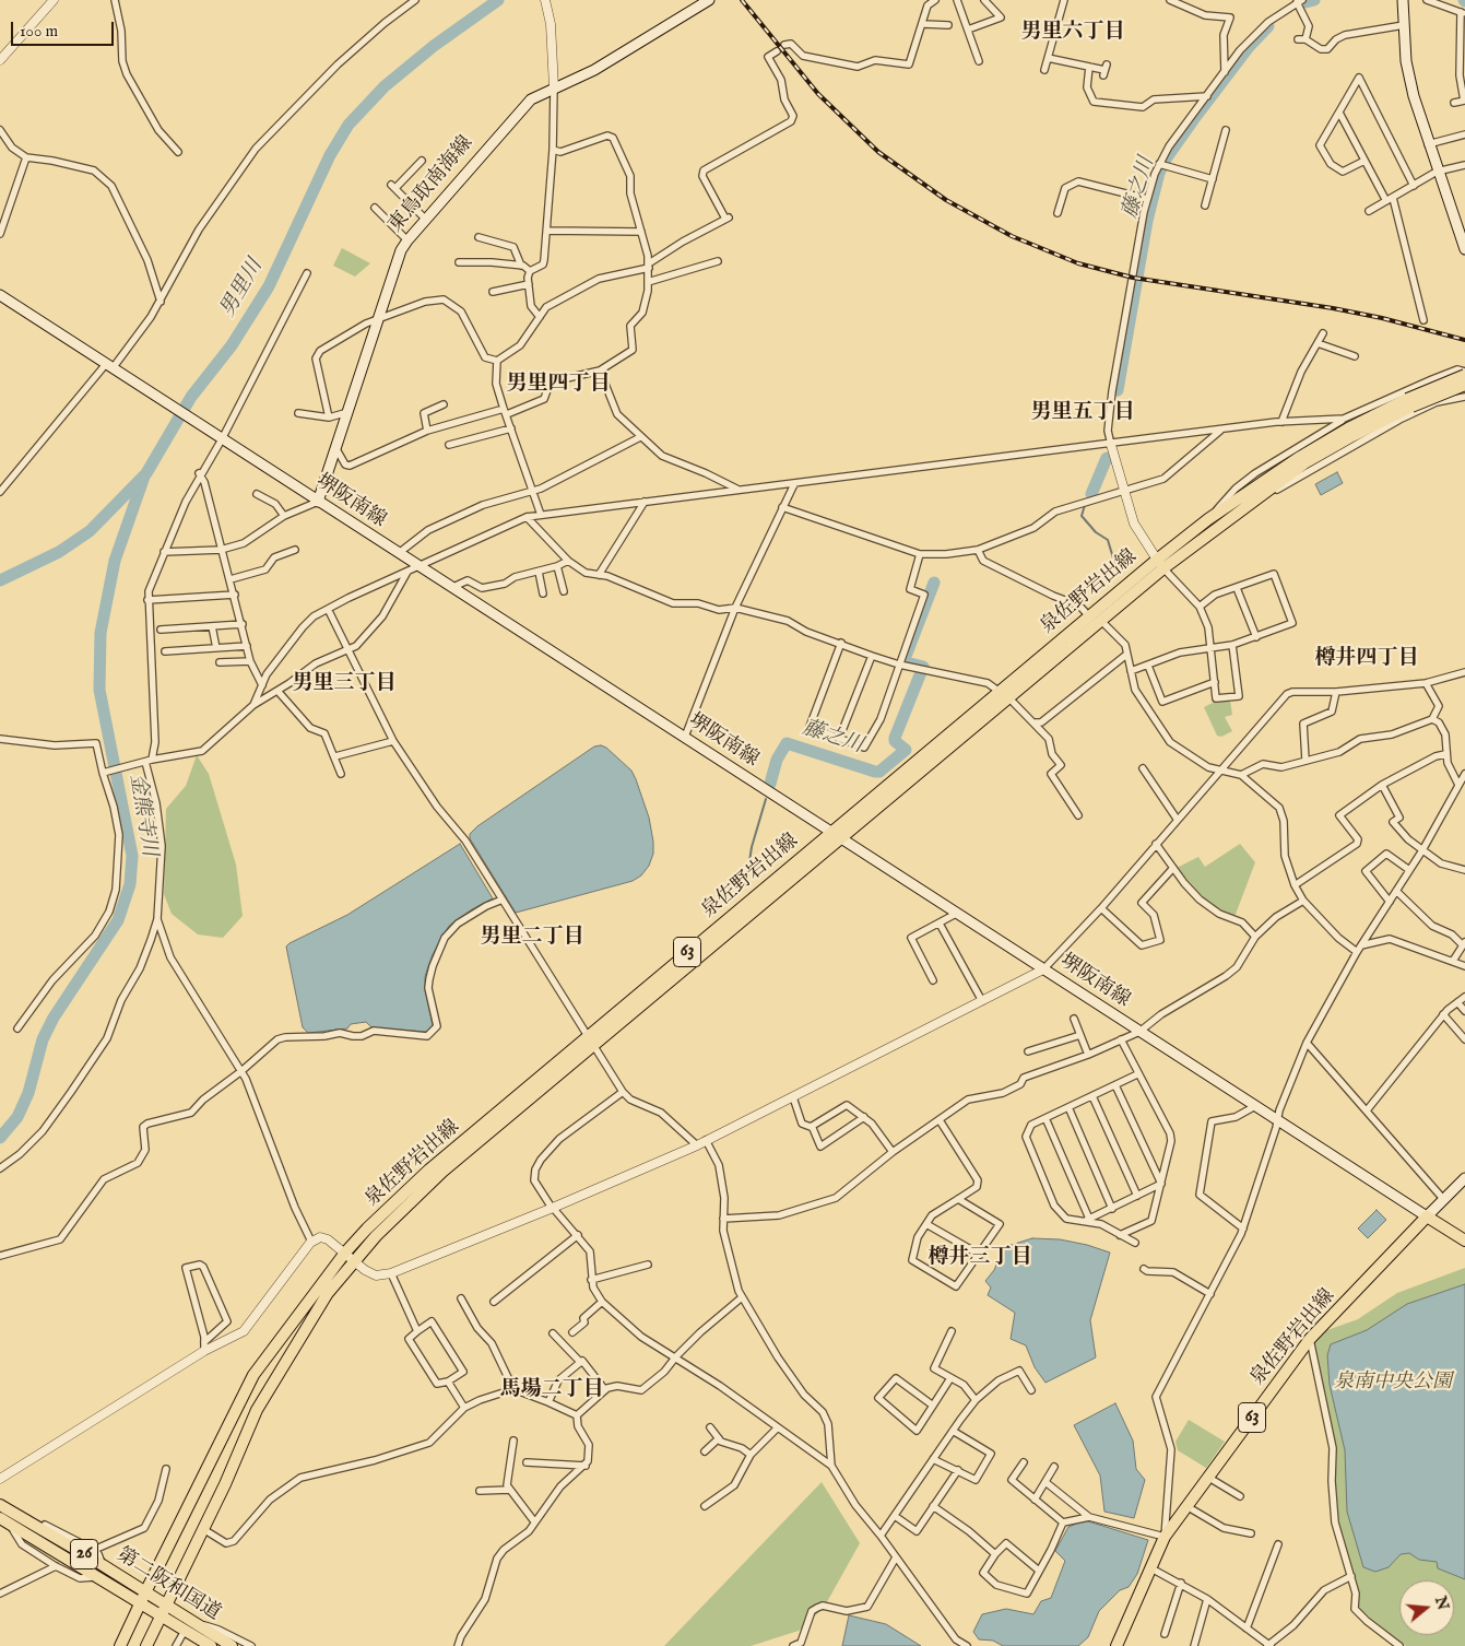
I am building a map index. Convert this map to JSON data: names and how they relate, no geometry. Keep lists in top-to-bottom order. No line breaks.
{"streets":{"main road":["東鳥取南海線","堺阪南線","泉佐野岩出線","63","26","第二阪和国道"]},"crossings":[["東鳥取南海線","堺阪南線"],["堺阪南線","泉佐野岩出線"],["泉佐野岩出線","第二阪和国道"]],"districts":["男里六丁目","男里四丁目","男里五丁目","樽井四丁目","男里三丁目","男里二丁目","樽井三丁目","馬場二丁目"],"water":["藤之川","男里川","金熊寺川"],"parks":["泉南中央公園"],"scale_bar":"100 m","north":"right"}
